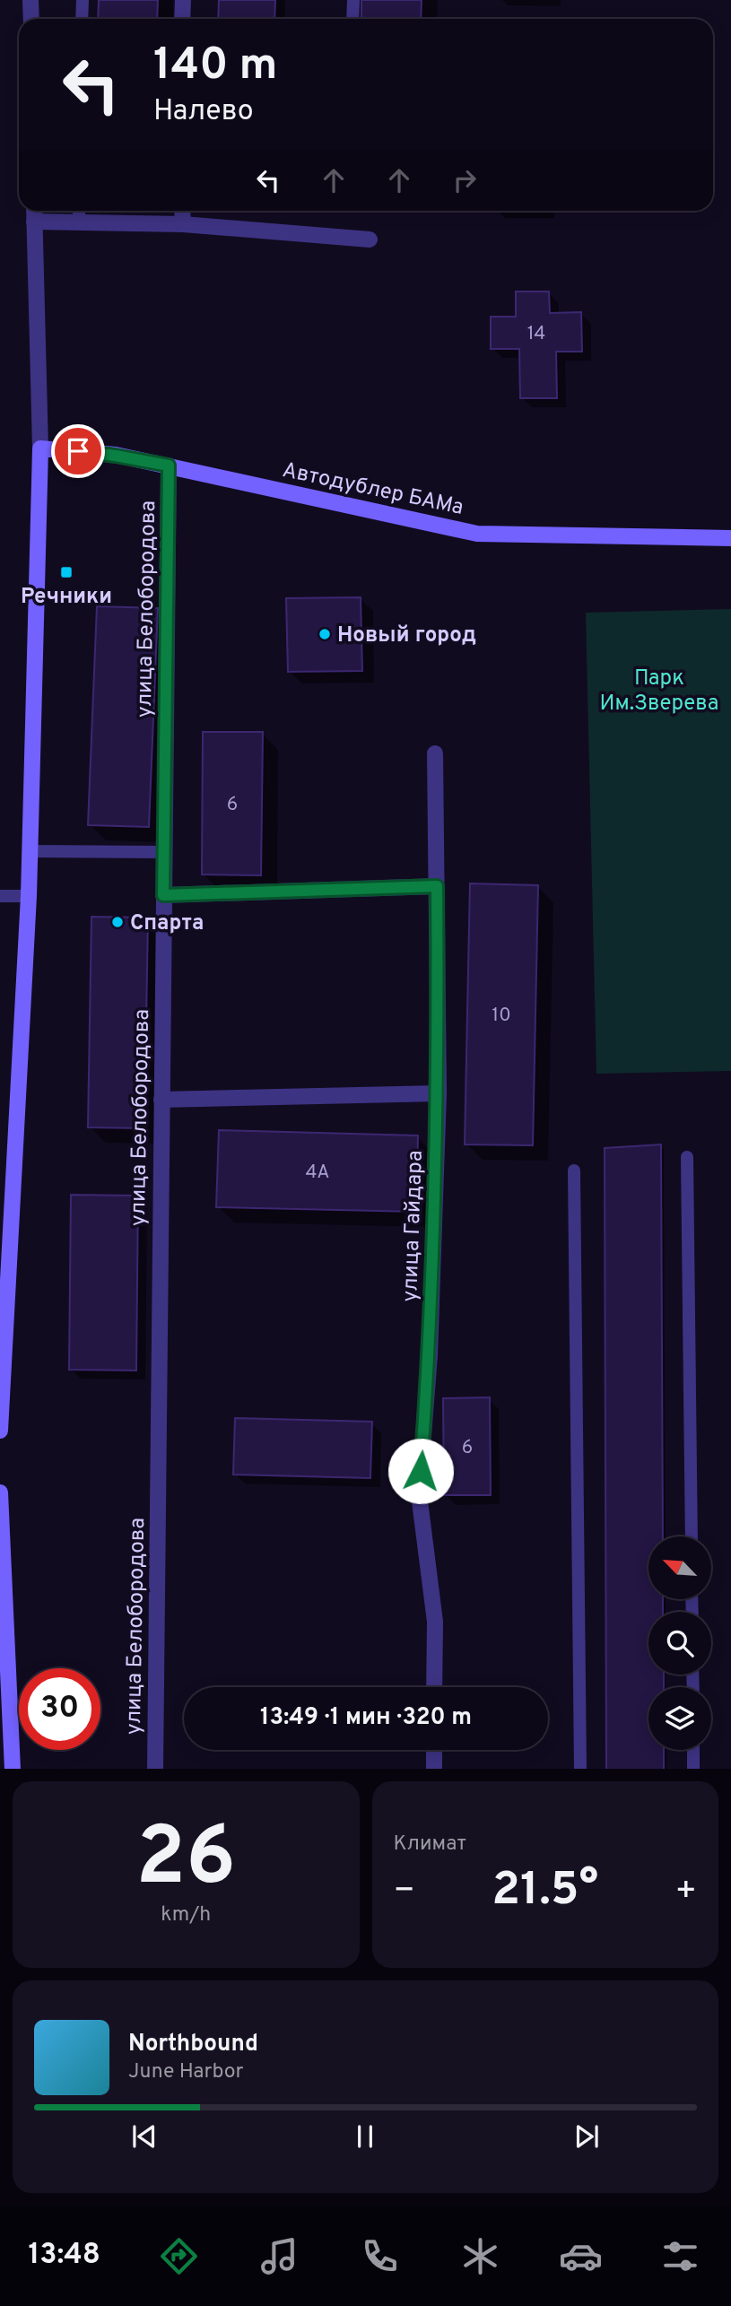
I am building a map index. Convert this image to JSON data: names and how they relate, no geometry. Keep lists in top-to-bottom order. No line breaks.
{"streets":{"main road":["Автодублер БАМа"],"street":["улица Белобородова","улица Гайдара"]},"crossings":[["Автодублер БАМа","улица Белобородова"]],"parks":["Парк Им.Зверева"],"places":{"transit":["Речники"],"other":["Новый город","Спарта"]},"house_numbers":["14","6","10","4А","6"],"north":"top left","page":{"turn":["140 m","Налево"],"limit":"30","trip":"13:49 · 1 мин · 320 m","tile":[["26","km/h"],"Климат"],"heat":["−","21.5°","+"],"song":["Northbound","June Harbor"],"tabs":"13:48"}}
